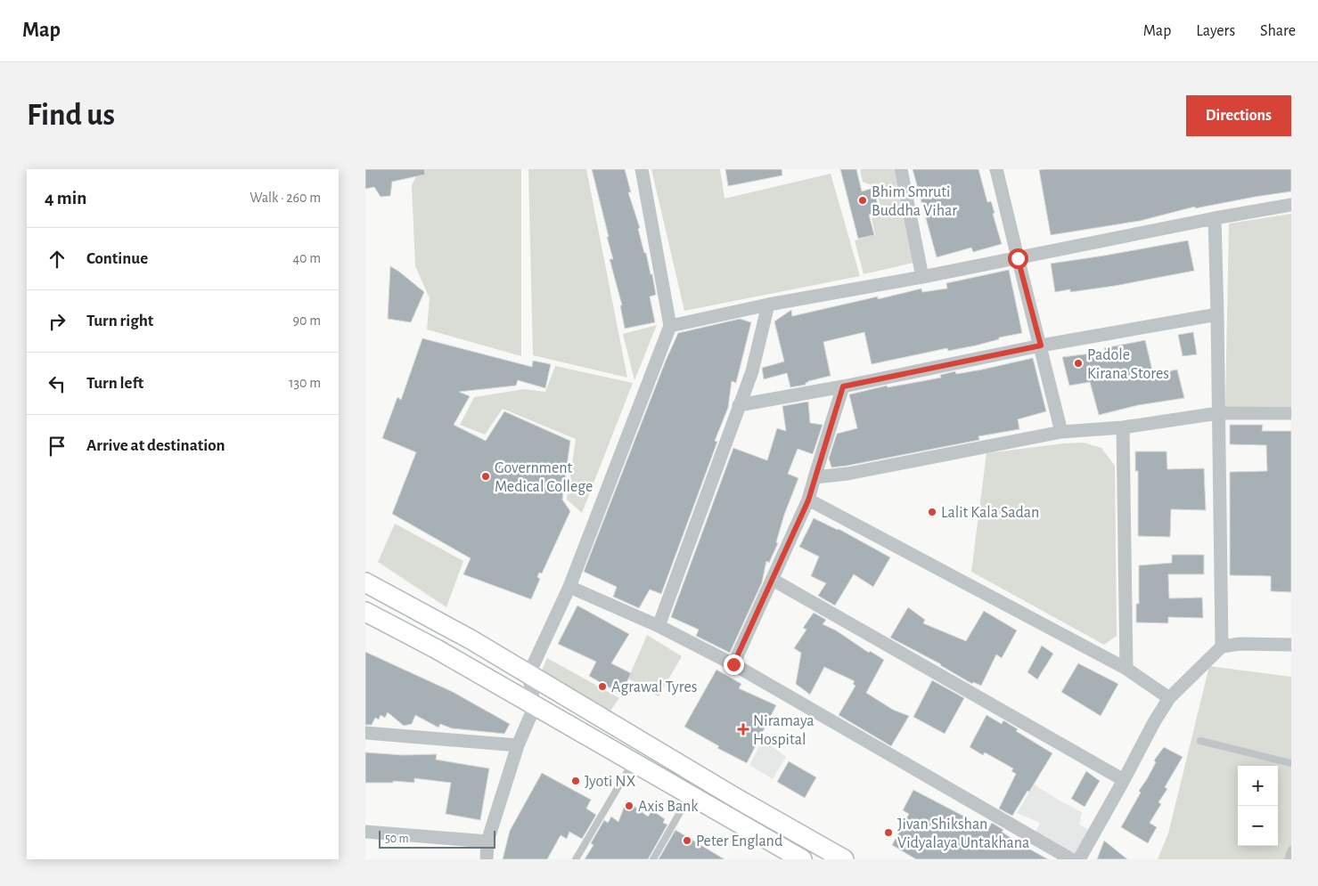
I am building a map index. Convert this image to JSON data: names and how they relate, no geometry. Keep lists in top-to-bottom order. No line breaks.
{"places":{"other":["Bhim Smruti Buddha Vihar","Padole Kirana Stores","Government Medical College","Lalit Kala Sadan","Agrawal Tyres","Jyoti NX","Axis Bank","Jivan Shikshan Vidyalaya Untakhana","Peter England"],"health":["Niramaya Hospital"]},"scale_bar":"50 m","page":{"header":"Map","nav":["Map","Layers","Share"],"buttons":"Directions","title":"Find us","heading":["4 min","Walk · 260 m"],"list":[["Continue","40 m"],["Turn right","90 m"],["Turn left","130 m"],"Arrive at destination"],"map_buttons":["+","−"],"scale":"50 m"}}
